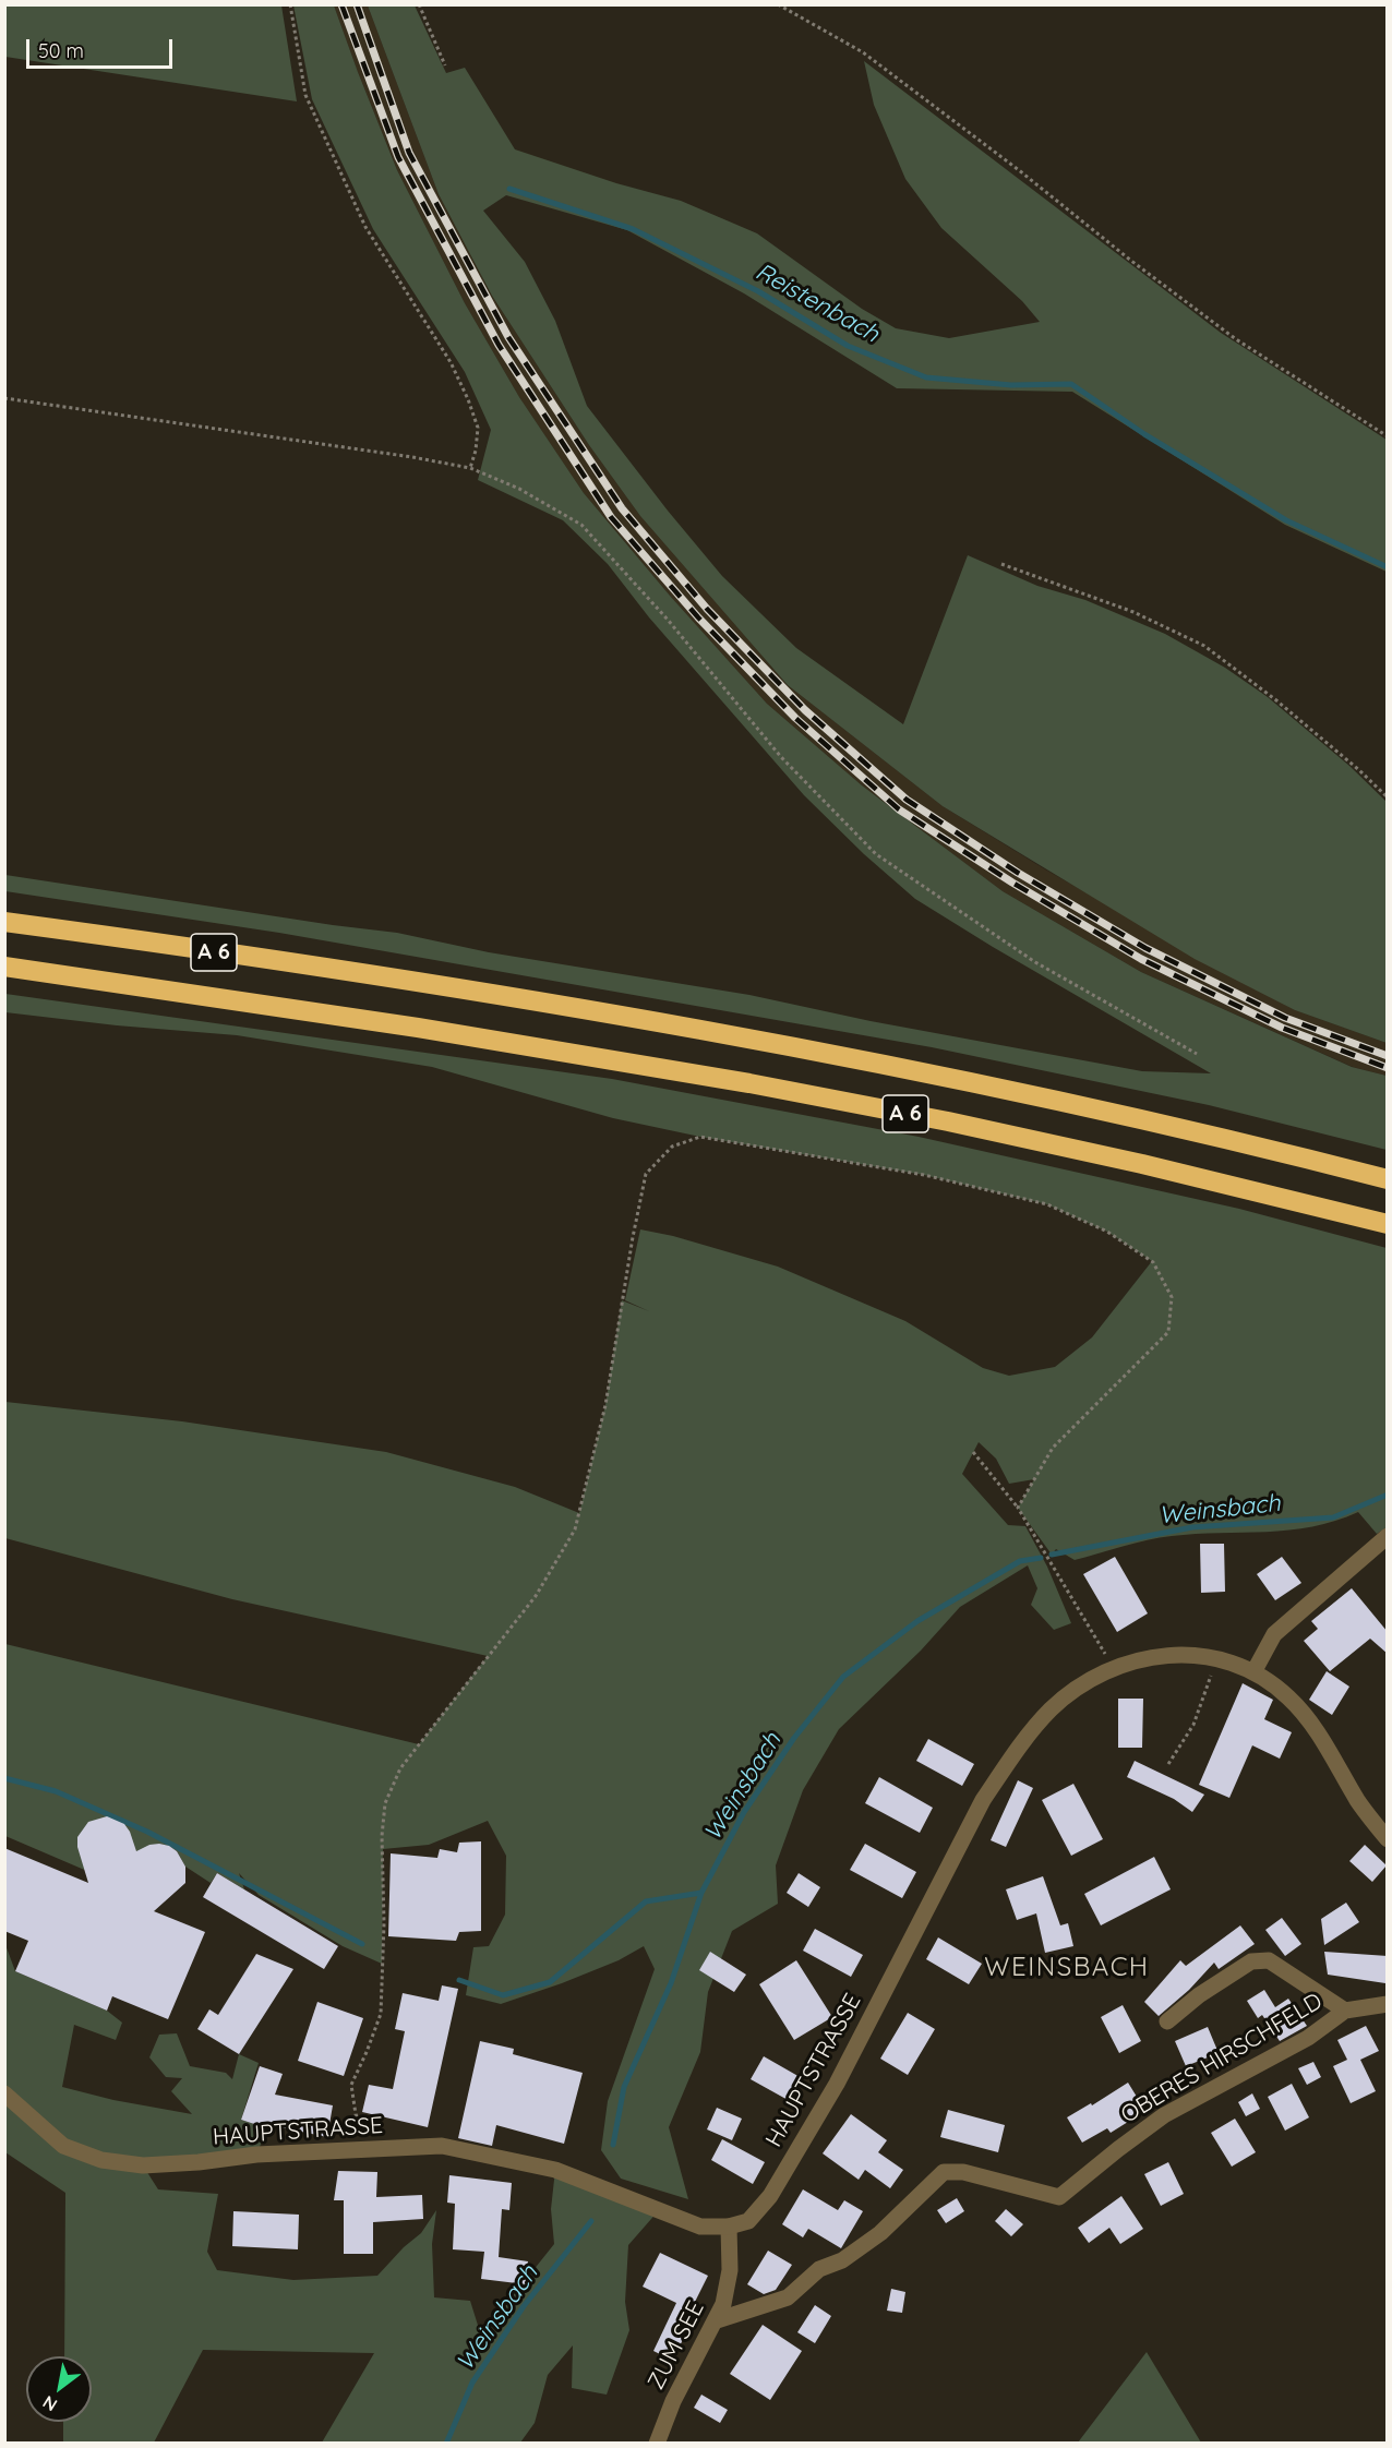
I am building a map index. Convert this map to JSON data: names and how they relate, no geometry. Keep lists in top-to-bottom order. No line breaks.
{"streets":{"highway":["A 6"],"street":["OBERES HIRSCHFELD","HAUPTSTRASSE","ZUM SEE"]},"crossings":[["OBERES HIRSCHFELD","ZUM SEE"],["HAUPTSTRASSE","ZUM SEE"]],"districts":["WEINSBACH"],"water":["Reistenbach","Weinsbach"],"scale_bar":"50 m","north":"bottom left"}
